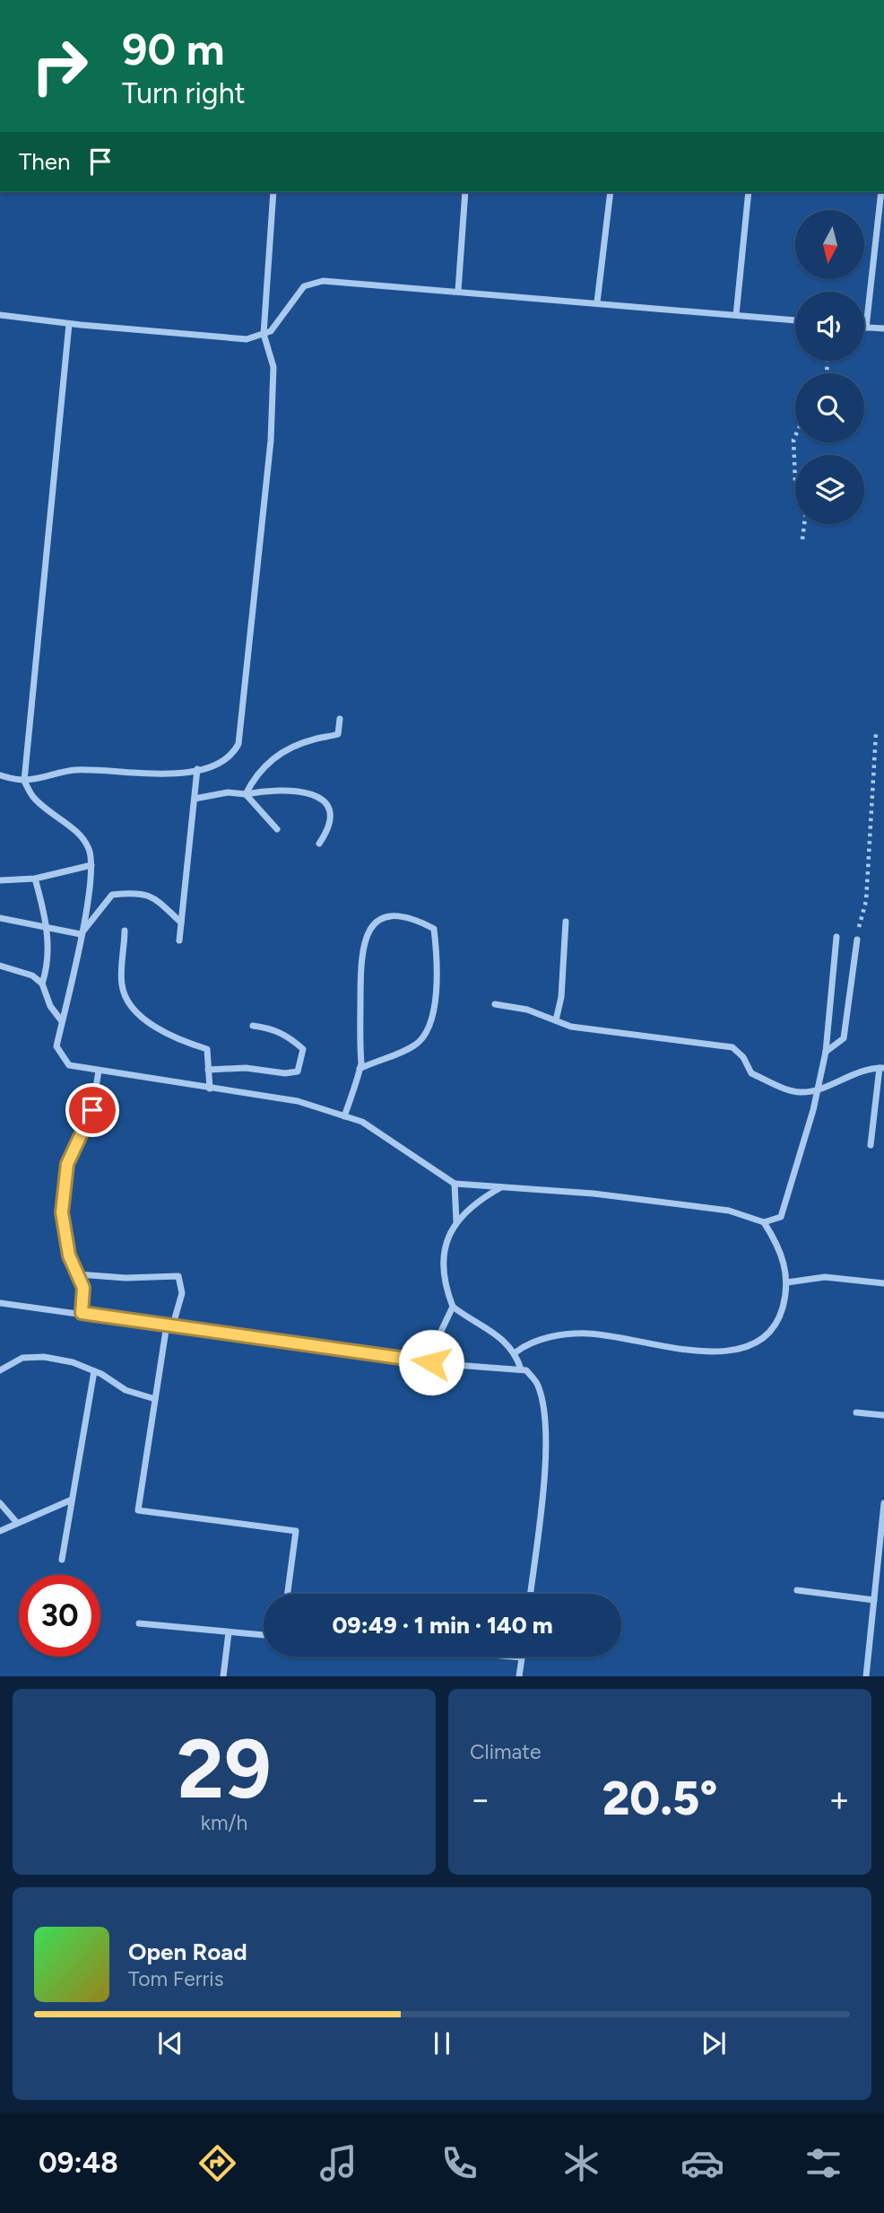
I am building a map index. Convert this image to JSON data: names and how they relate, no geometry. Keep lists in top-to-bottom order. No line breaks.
{"north":"bottom","page":{"turn":["90 m","Turn right"],"then":"Then","limit":"30","trip":"09:49 · 1 min · 140 m","tile":[["29","km/h"],"Climate"],"heat":["−","20.5°","+"],"song":["Open Road","Tom Ferris"],"tabs":"09:48"}}
